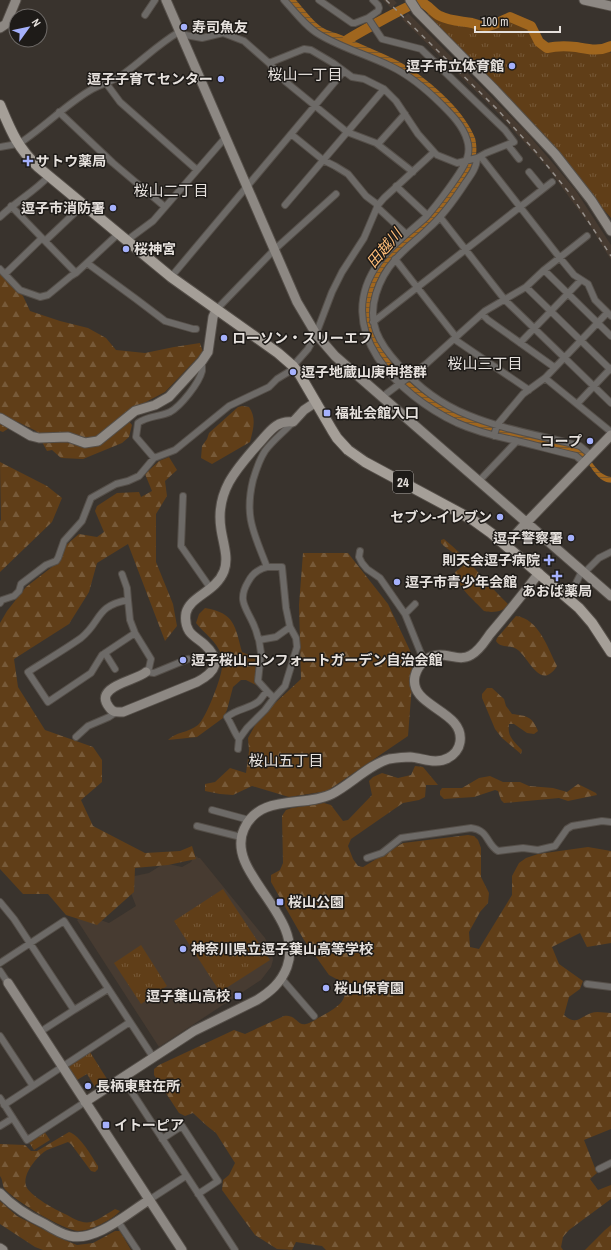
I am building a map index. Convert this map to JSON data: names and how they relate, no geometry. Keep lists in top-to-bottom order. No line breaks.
{"streets":{"main road":["24"]},"districts":["桜山一丁目","桜山二丁目","桜山三丁目","桜山五丁目"],"water":["田越川"],"places":{"other":["寿司魚友","逗子市立体育館","逗子子育てセンター","逗子市消防署","桜神宮","ローソン・スリーエフ","逗子地蔵山庚申搭群","コープ","セブン-イレブン","逗子警察署","逗子市青少年会館","逗子桜山コンフォートガーデン自治会館","神奈川県立逗子葉山高等学校","桜山保育園","長柄東駐在所"],"health":["サトウ薬局","則天会逗子病院","あおば薬局"],"transit":["福祉会館入口","桜山公園","逗子葉山高校","イトーピア"]},"scale_bar":"100 m","north":"top right"}
